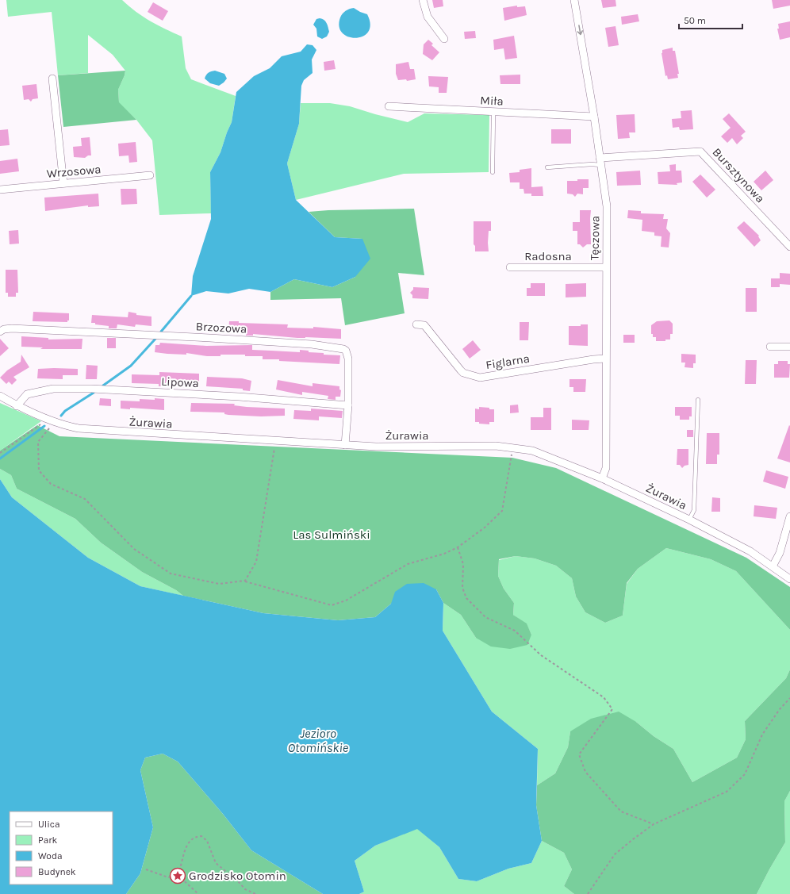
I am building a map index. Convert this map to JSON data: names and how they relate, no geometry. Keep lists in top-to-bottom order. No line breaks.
{"streets":{"street":["Miła","Wrzosowa","Bursztynowa","Tęczowa","Radosna","Brzozowa","Figlarna","Lipowa","Żurawia"]},"crossings":[["Miła","Tęczowa"],["Bursztynowa","Tęczowa"],["Tęczowa","Radosna"],["Tęczowa","Figlarna"],["Tęczowa","Żurawia"],["Brzozowa","Lipowa"],["Brzozowa","Żurawia"],["Lipowa","Żurawia"]],"water":["Jezioro Otomińskie"],"parks":["Las Sulmiński"],"places":{"place":["Grodzisko Otomin"]},"legend":["Ulica","Park","Woda","Budynek"],"scale_bar":"50 m"}
